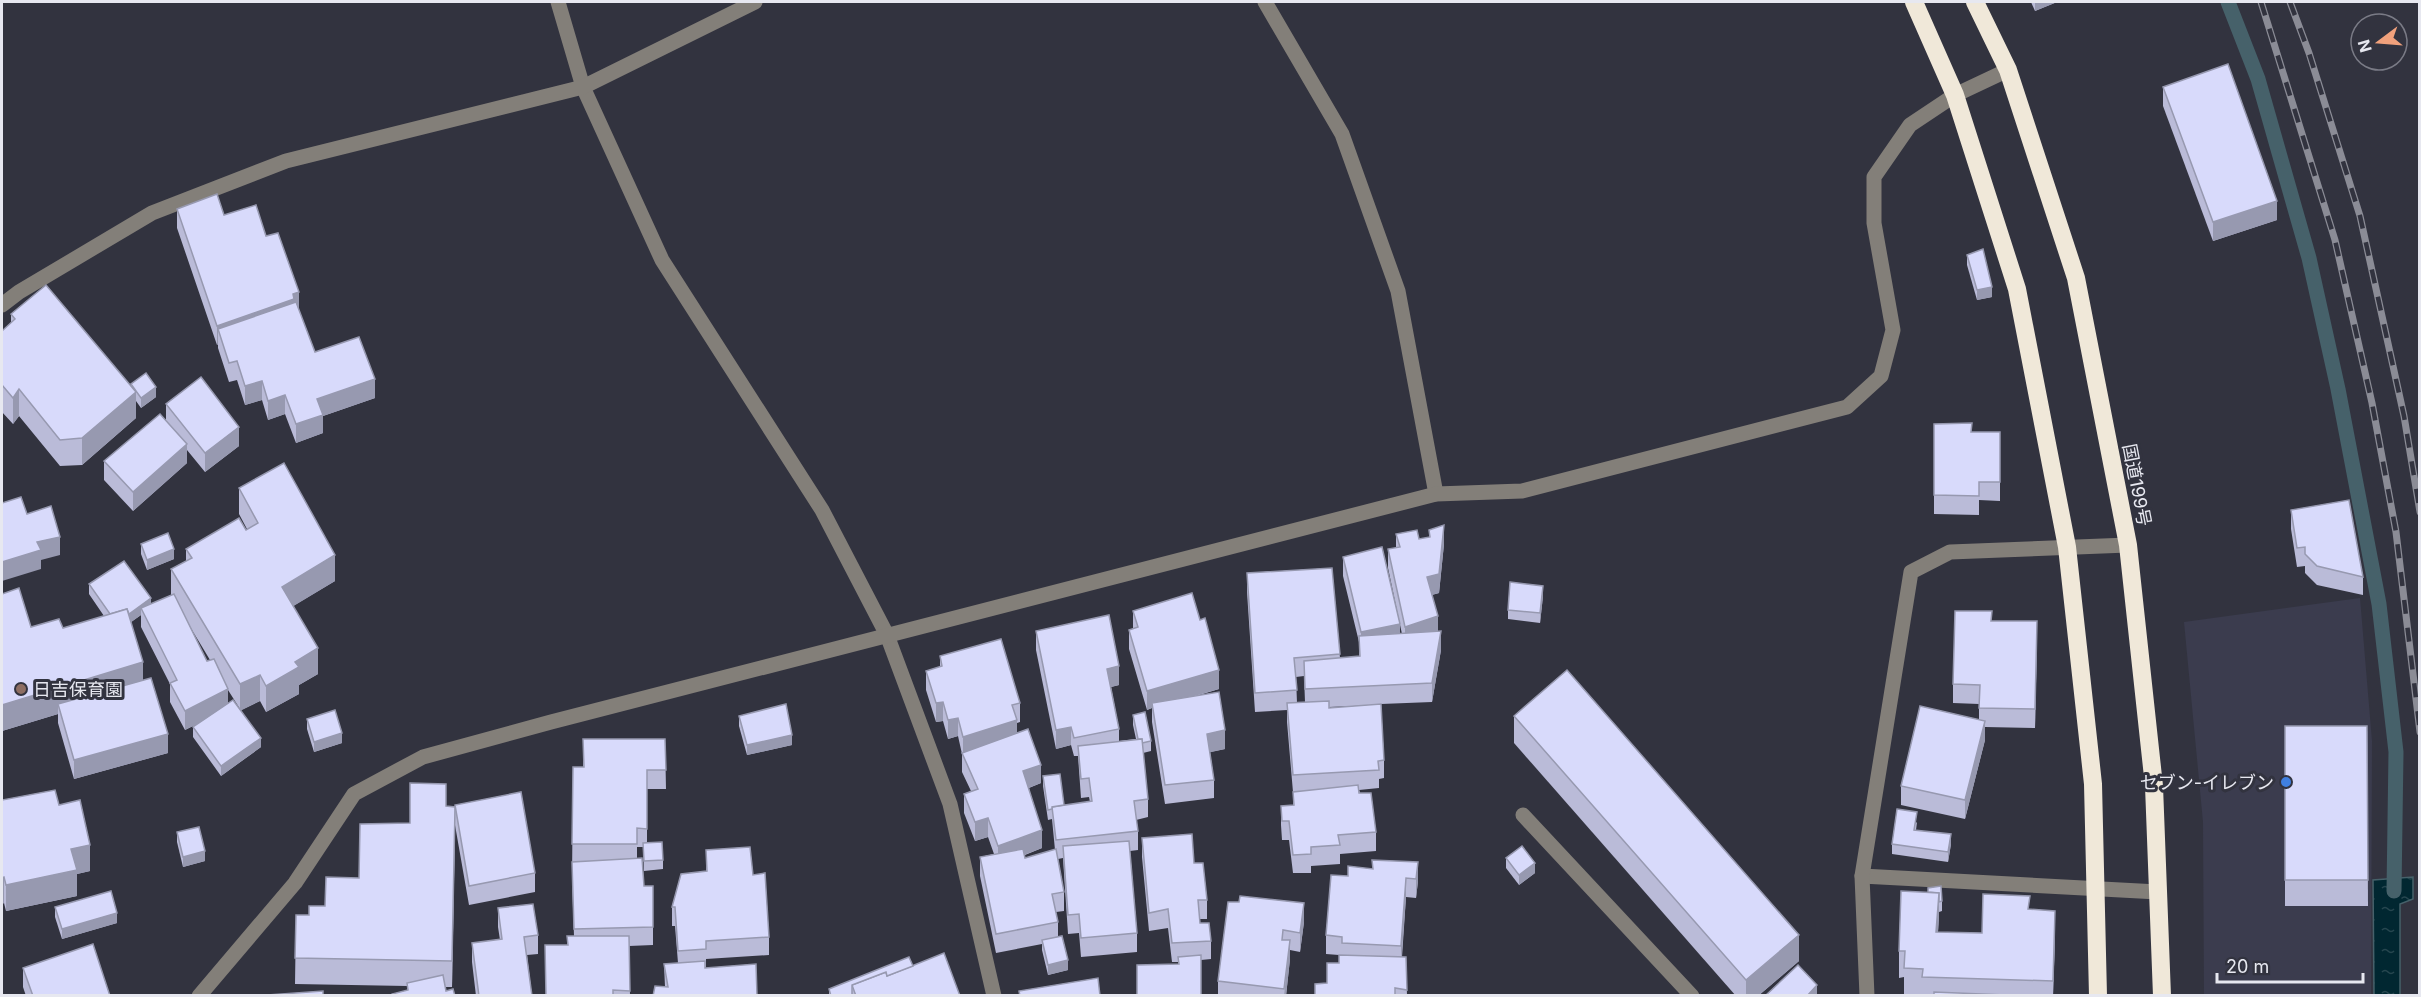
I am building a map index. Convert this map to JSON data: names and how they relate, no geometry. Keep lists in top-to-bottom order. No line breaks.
{"streets":{"highway":["国道199号"]},"places":["日吉保育園","セブン-イレブン"],"scale_bar":"20 m","north":"left"}
